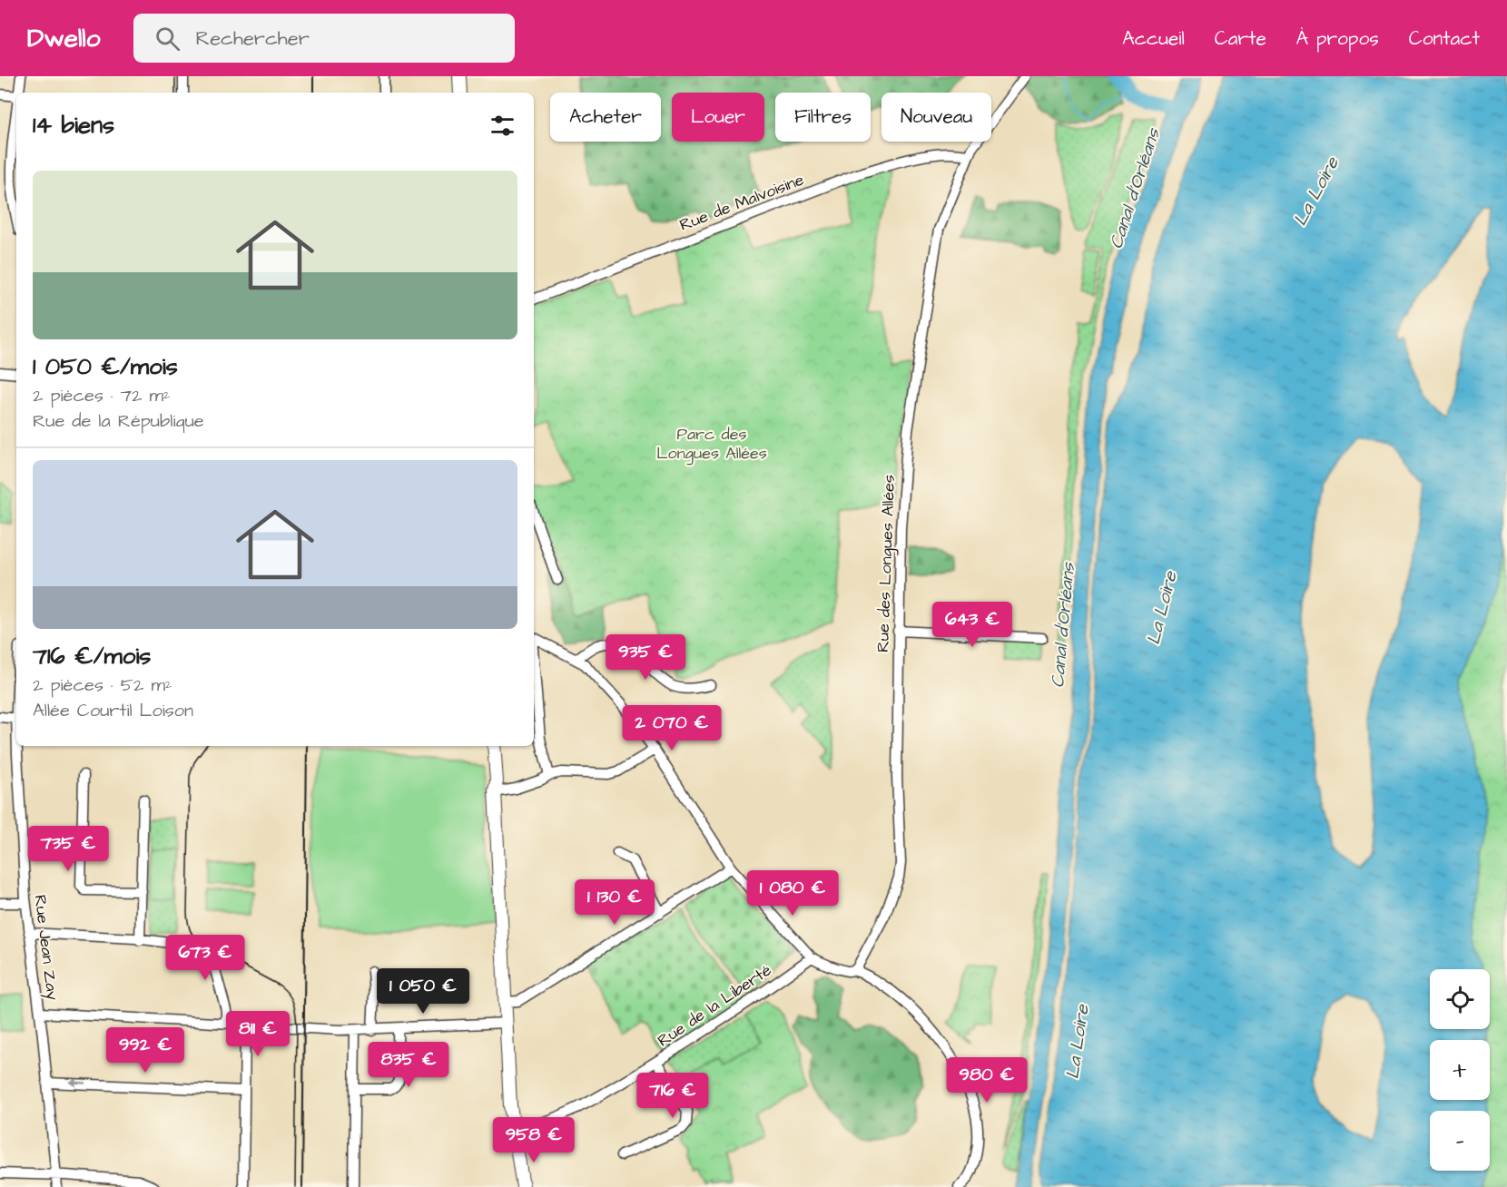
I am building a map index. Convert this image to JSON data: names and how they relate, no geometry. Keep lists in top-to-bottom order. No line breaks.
{"streets":{"street":["Rue de Malvoisine","Rue des Longues Allées","Rue Jean Zay","Rue de la Liberté"]},"crossings":[["Rue de Malvoisine","Rue des Longues Allées"]],"water":["Canal d'Orléans","La Loire"],"parks":["Parc des Longues Allées"],"page":{"header":"Dwello","search":"Rechercher","nav":["Accueil","Carte","À propos","Contact"],"chip":["Acheter","Louer","Filtres","Nouveau"],"heading":"14 biens","list":[{"name":"1 050 €/mois","note":"2 pièces · 72 m² · Rue de la République"},{"name":"716 €/mois","note":"2 pièces · 52 m² · Allée Courtil Loison"}],"price":["643 €","935 €","2 070 €","735 €","1 080 €","1 130 €","673 €","1 050 €","811 €","992 €","835 €","980 €","716 €","958 €"],"map_buttons":["+","−"]}}
